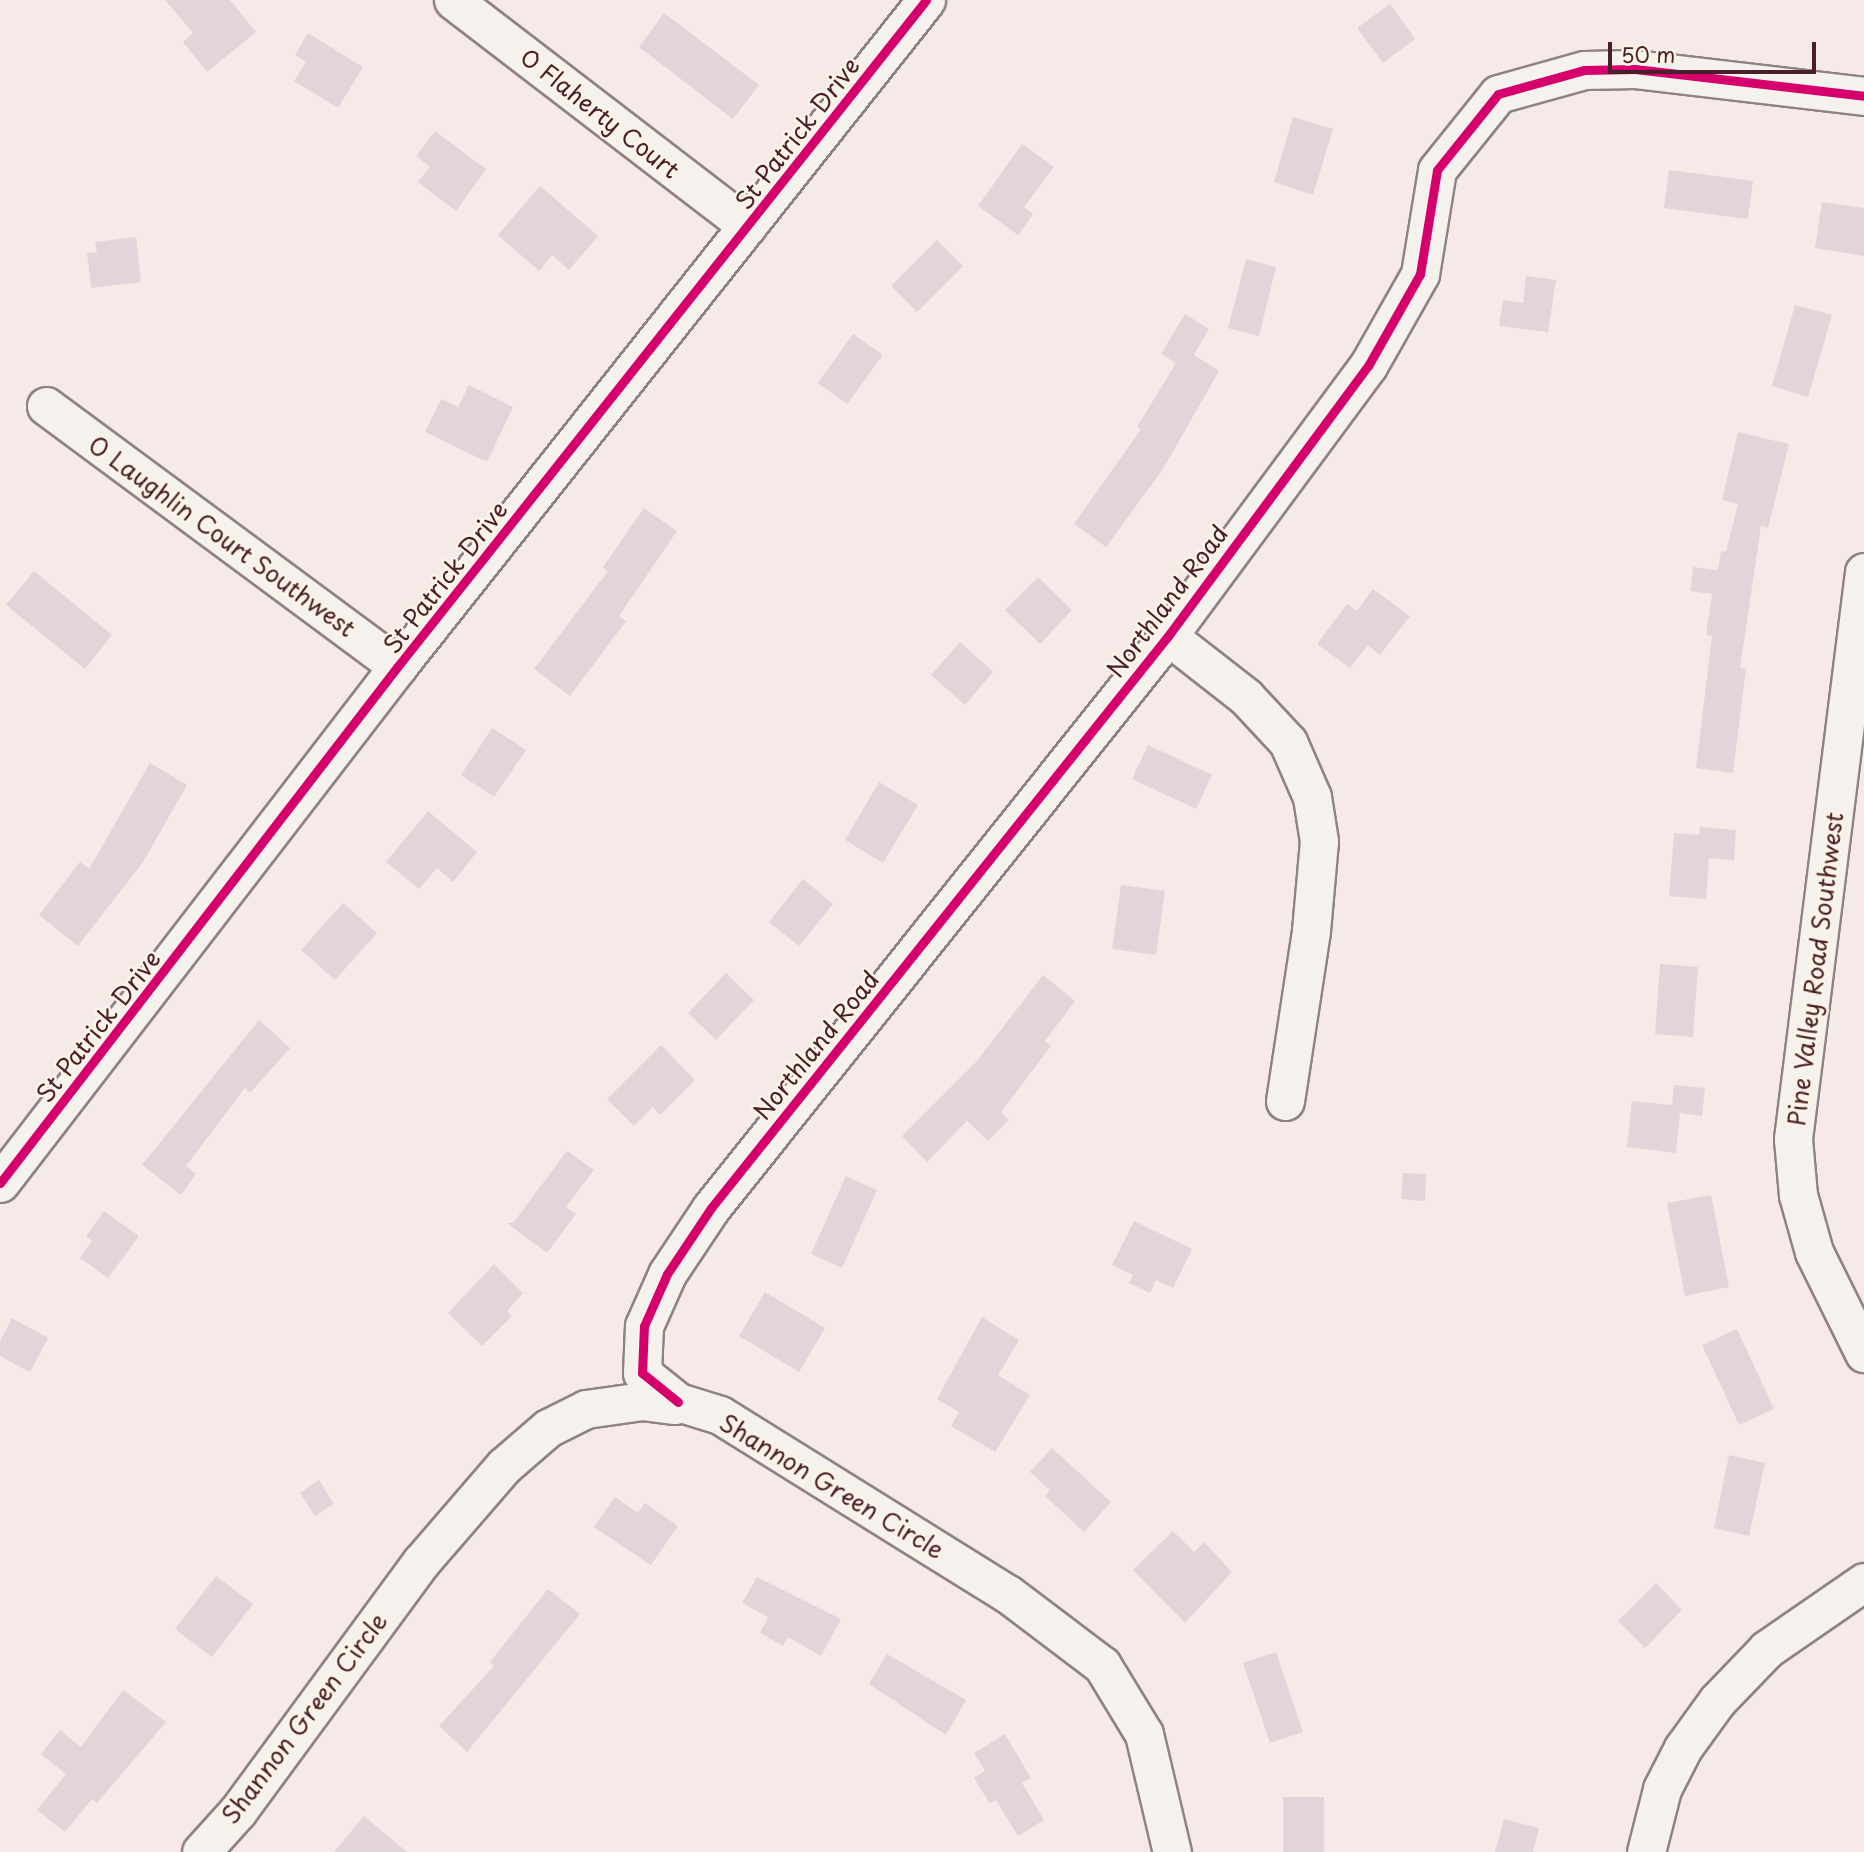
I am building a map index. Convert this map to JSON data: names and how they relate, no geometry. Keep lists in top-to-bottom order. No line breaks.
{"streets":{"street":["O Flaherty Court","St Patrick Drive","O Laughlin Court Southwest","Northland Road","Pine Valley Road Southwest","Shannon Green Circle"]},"crossings":[["O Flaherty Court","St Patrick Drive"],["St Patrick Drive","O Laughlin Court Southwest"],["Northland Road","Shannon Green Circle"]],"scale_bar":"50 m"}
